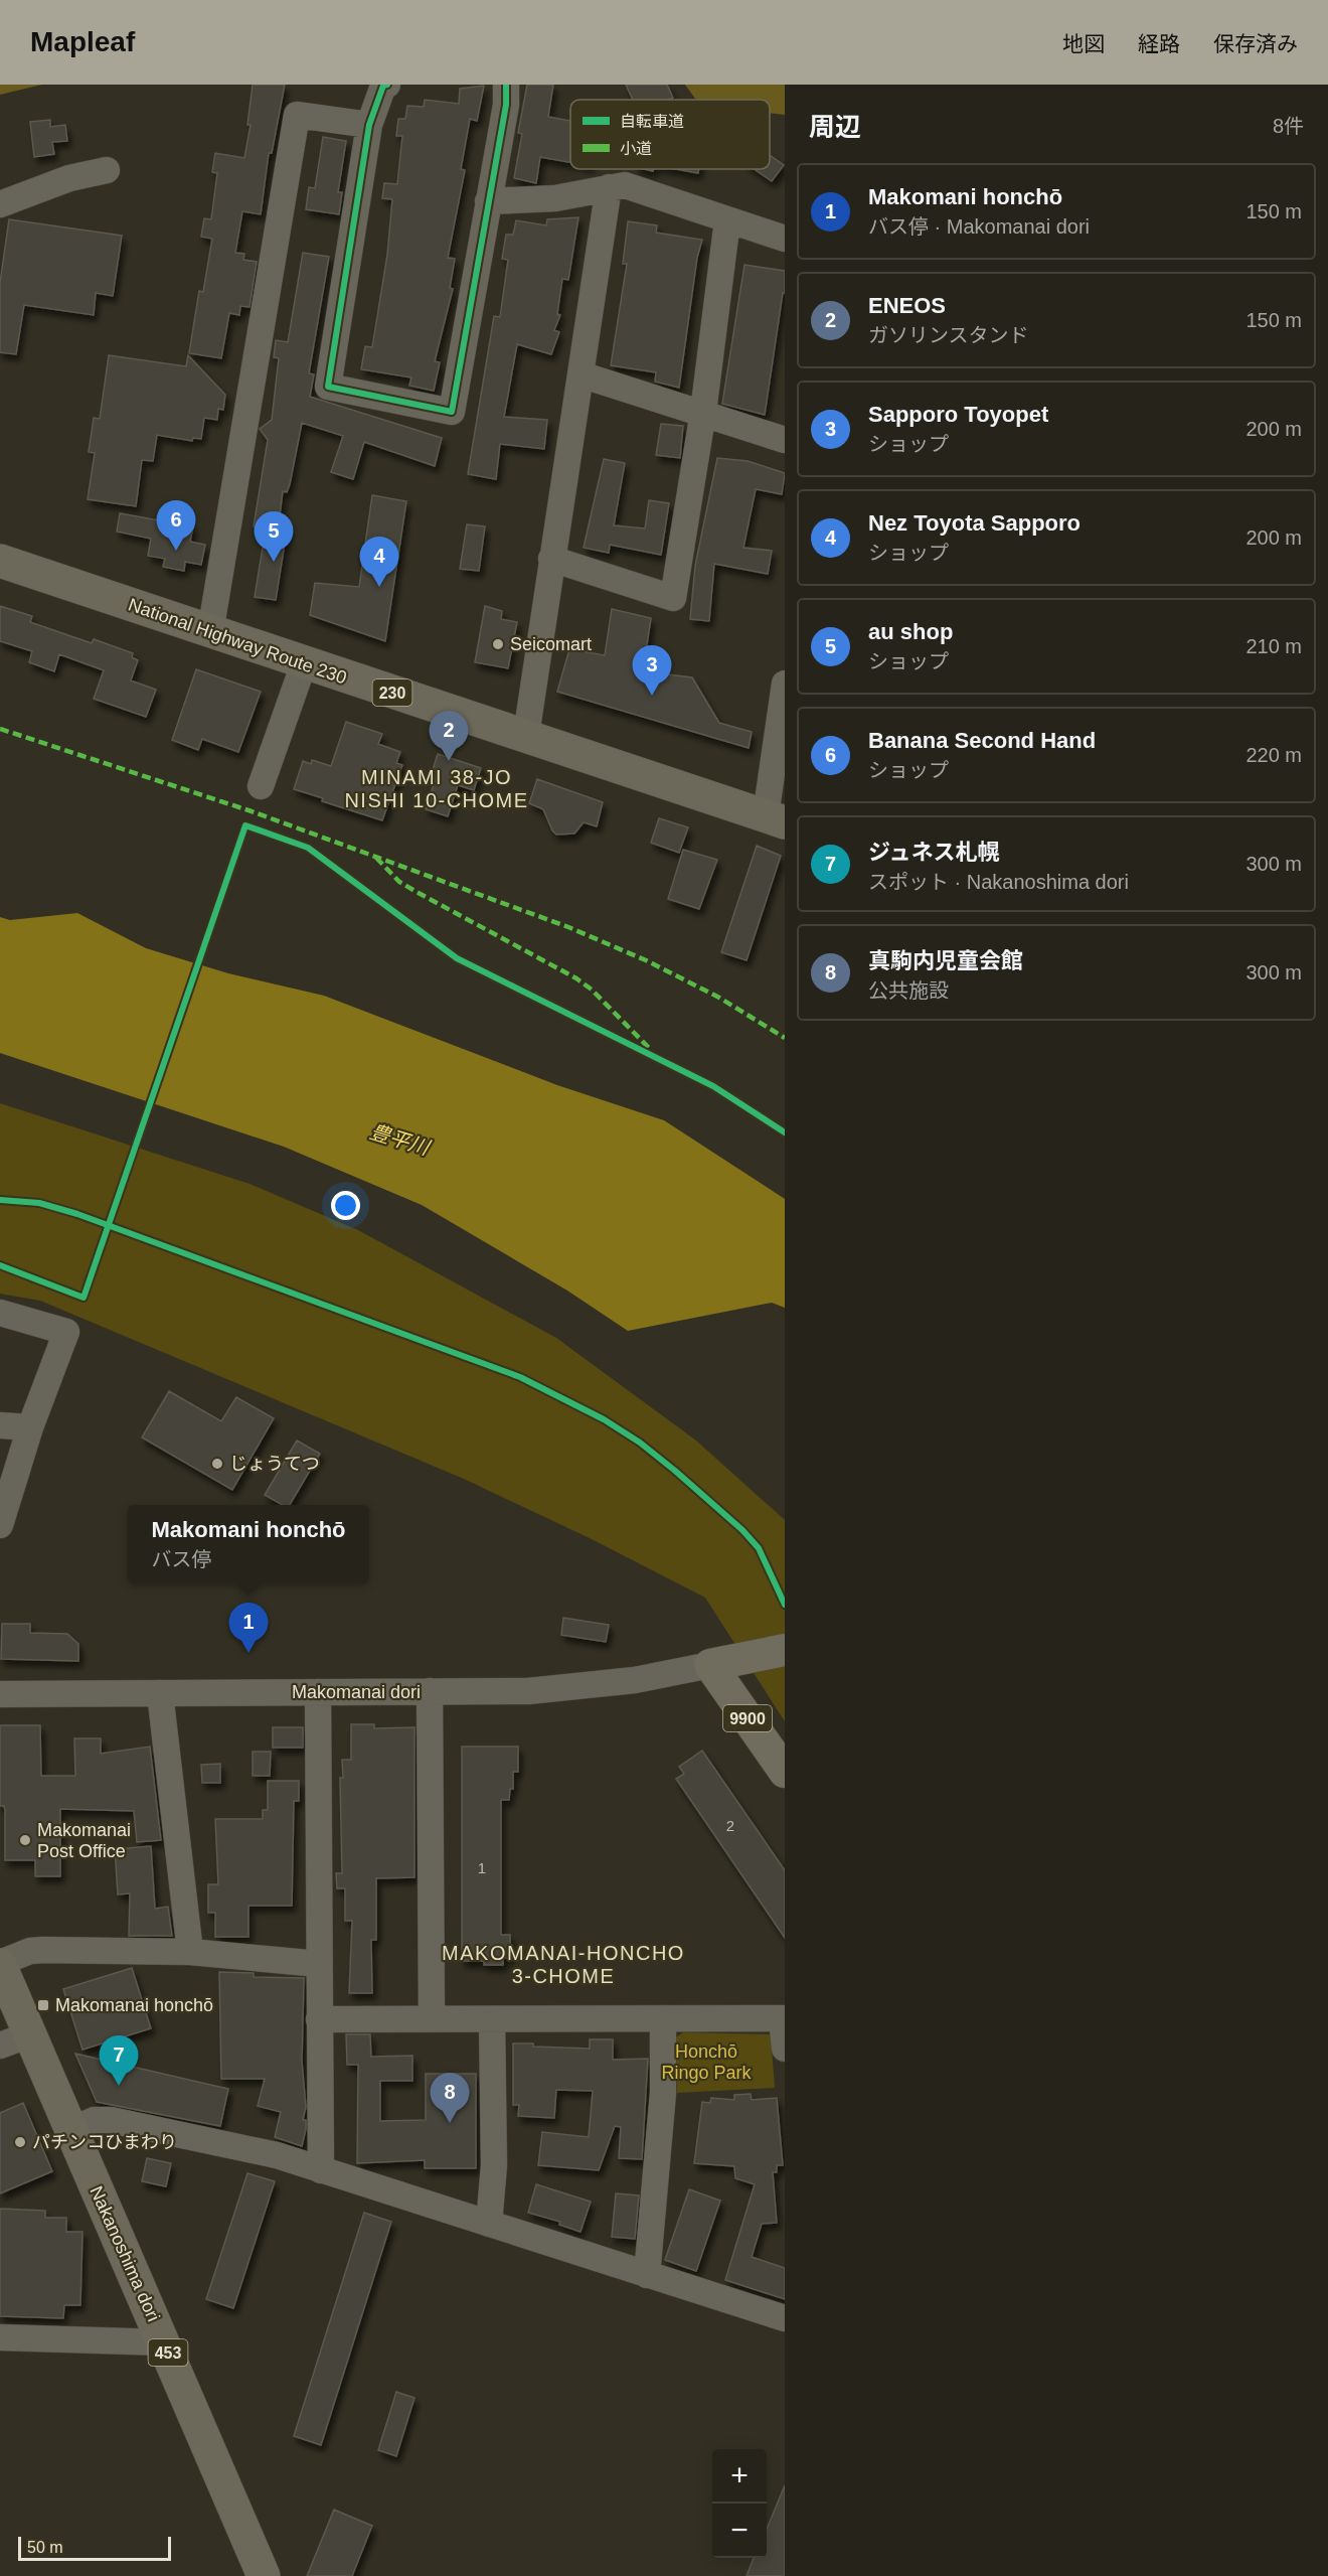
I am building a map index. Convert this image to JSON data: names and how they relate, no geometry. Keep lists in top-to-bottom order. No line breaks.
{"streets":{"highway":["National Highway Route 230","230","Nakanoshima dori","453"],"main road":["9900"],"street":["Makomanai dori"]},"crossings":[["Makomanai dori","9900"]],"districts":["MINAMI 38-JO NISHI 10-CHOME","MAKOMANAI-HONCHO 3-CHOME"],"water":["豊平川"],"parks":["Honchō Ringo Park"],"places":{"other":["Seicomart","じょうてつ","Makomanai Post Office","パチンコひまわり"],"transit":["Makomanai honchō"]},"house_numbers":["2","1"],"legend":["自転車道","小道"],"scale_bar":"50 m","page":{"header":"Mapleaf","nav":["地図","経路","保存済み"],"heading":["周辺","8件"],"list":[{"mark":"1","name":"Makomani honchō","note":"バス停 · Makomanai dori","value":"150 m"},{"mark":"2","name":"ENEOS","note":"ガソリンスタンド","value":"150 m"},{"mark":"3","name":"Sapporo Toyopet","note":"ショップ","value":"200 m"},{"mark":"4","name":"Nez Toyota Sapporo","note":"ショップ","value":"200 m"},{"mark":"5","name":"au shop","note":"ショップ","value":"210 m"},{"mark":"6","name":"Banana Second Hand","note":"ショップ","value":"220 m"},{"mark":"7","name":"ジュネス札幌","note":"スポット · Nakanoshima dori","value":"300 m"},{"mark":"8","name":"真駒内児童会館","note":"公共施設","value":"300 m"}],"pins":["6","5","4","3","2","1","7","8"],"popup":["Makomani honchō","バス停"],"map_buttons":["+","−"],"scale":"50 m"}}
